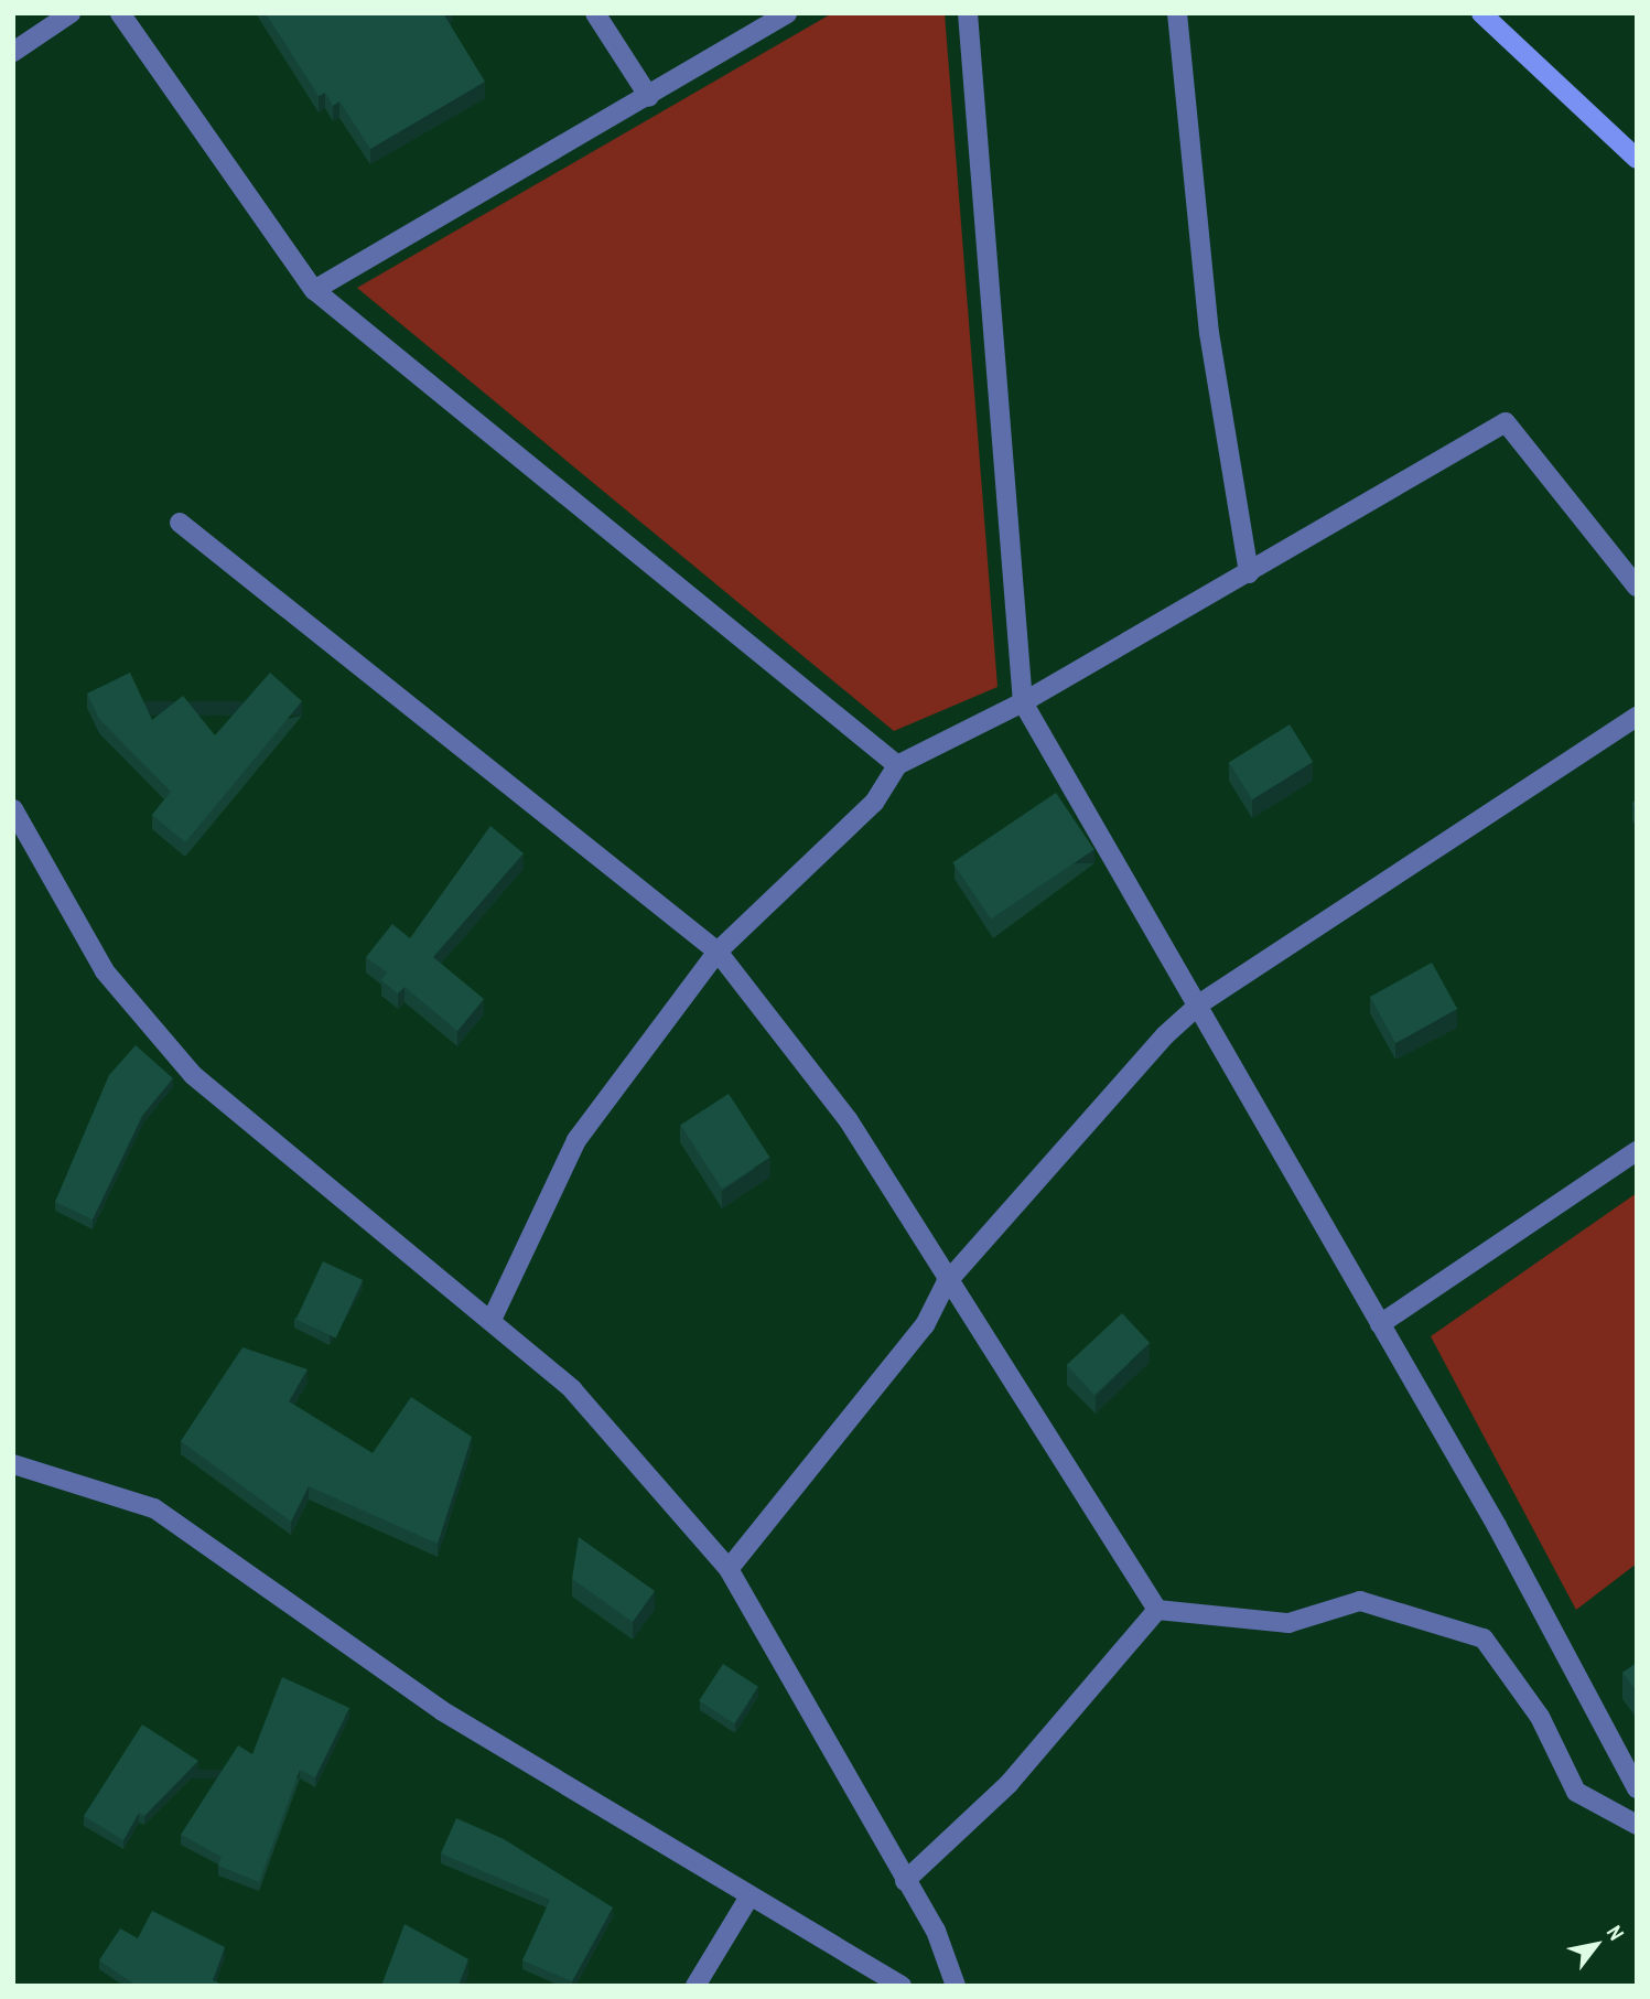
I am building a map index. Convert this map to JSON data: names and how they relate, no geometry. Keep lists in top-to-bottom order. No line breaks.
{"north":"top right"}
